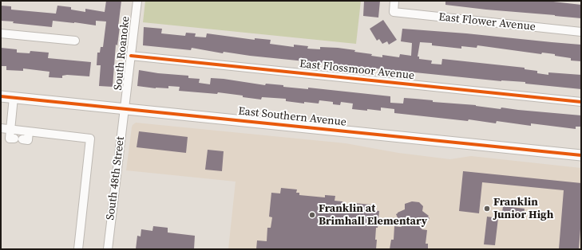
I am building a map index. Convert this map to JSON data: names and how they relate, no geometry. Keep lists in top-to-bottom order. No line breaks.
{"streets":{"main road":["East Southern Avenue"],"street":["East Flower Avenue","South Roanoke","East Flossmoor Avenue","South 48th Street"]},"crossings":[["South Roanoke","East Flossmoor Avenue"],["South Roanoke","East Southern Avenue"],["South Roanoke","South 48th Street"],["East Southern Avenue","South 48th Street"]],"places":["Franklin Junior High","Franklin at Brimhall Elementary"]}
